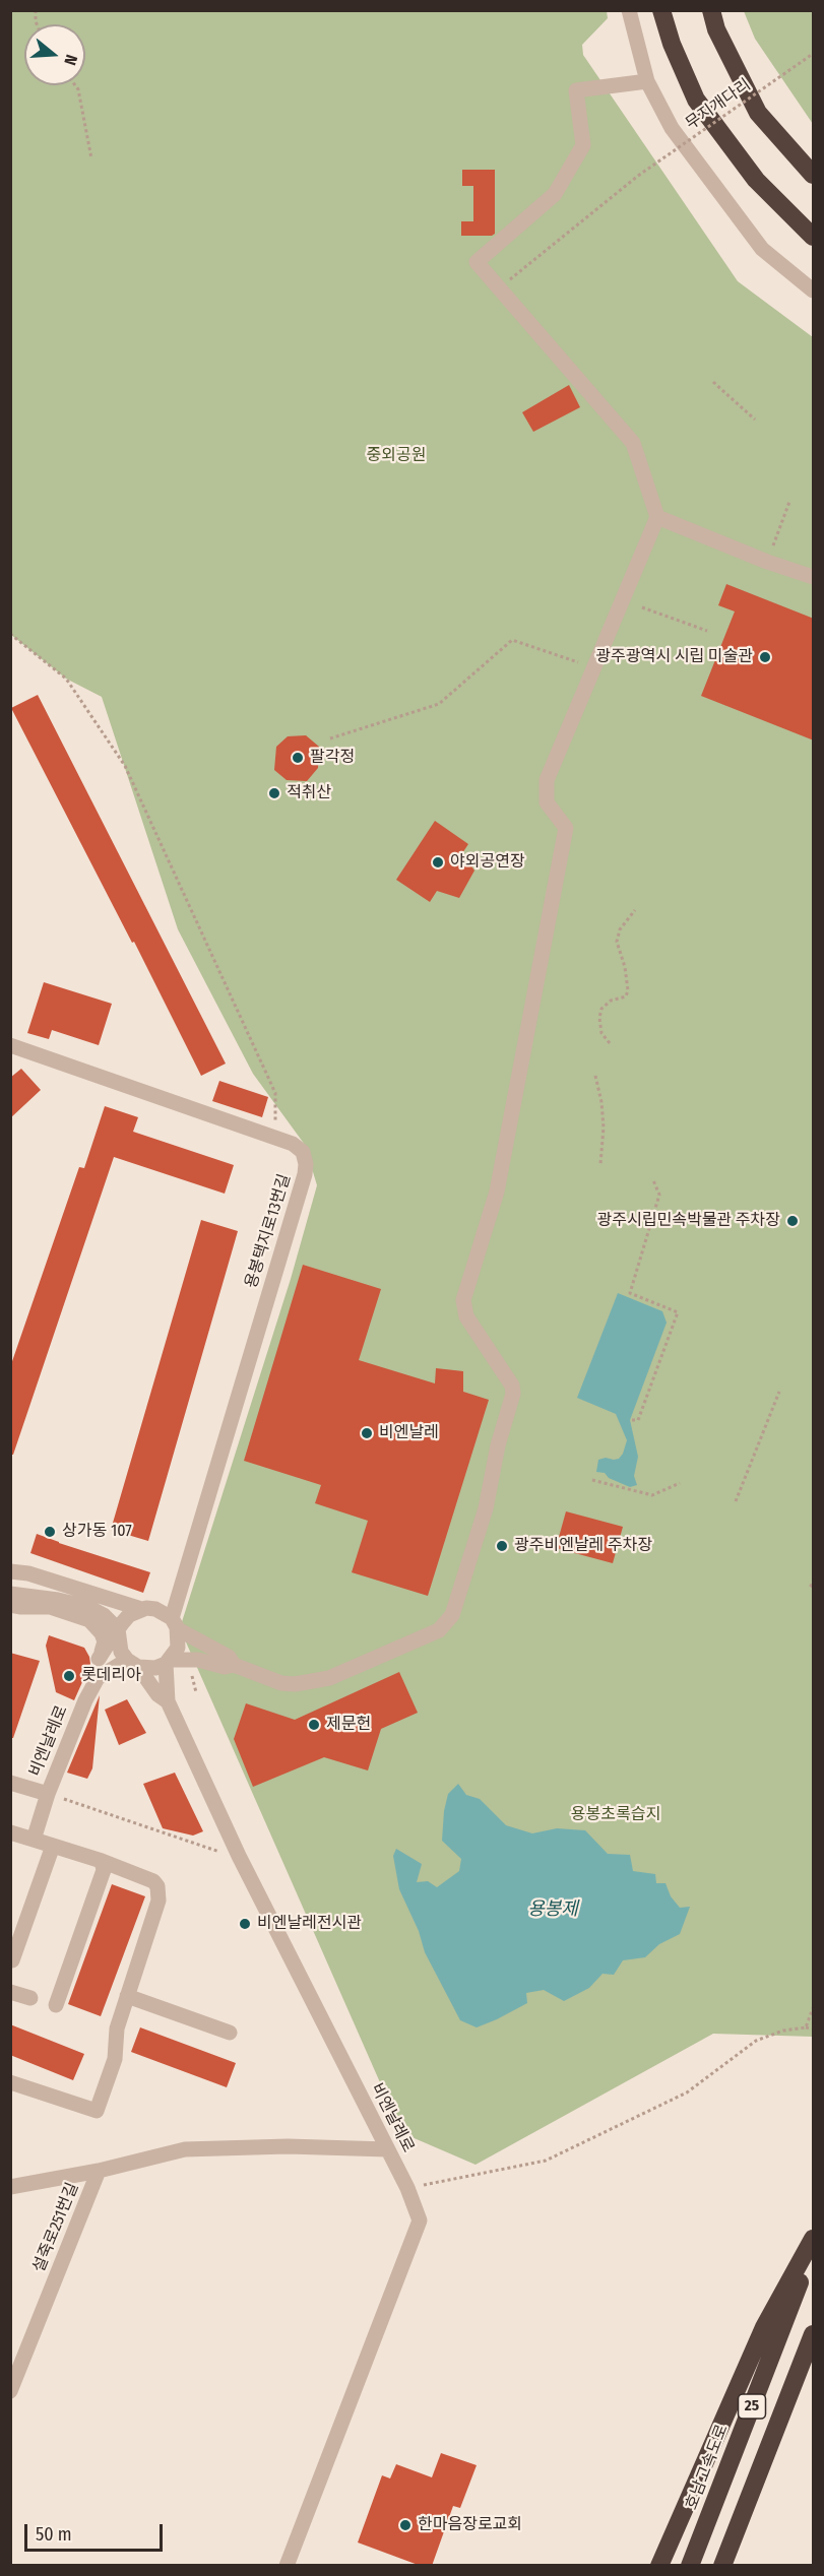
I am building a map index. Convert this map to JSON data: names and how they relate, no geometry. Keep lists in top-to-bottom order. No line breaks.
{"streets":{"highway":["25","호남고속도로"],"street":["용봉택지로13번길","비엔날레로","설죽로251번길"],"path":["무지개다리"]},"water":["용봉제"],"parks":["중외공원","용봉초록습지"],"places":["광주광역시 시립 미술관","팔각정","적취산","야외공연장","광주시립민속박물관 주차장","비엔날레","상가동 107","광주비엔날레 주차장","롯데리아","제문헌","비엔날레전시관","한마음장로교회"],"scale_bar":"50 m","north":"right"}
